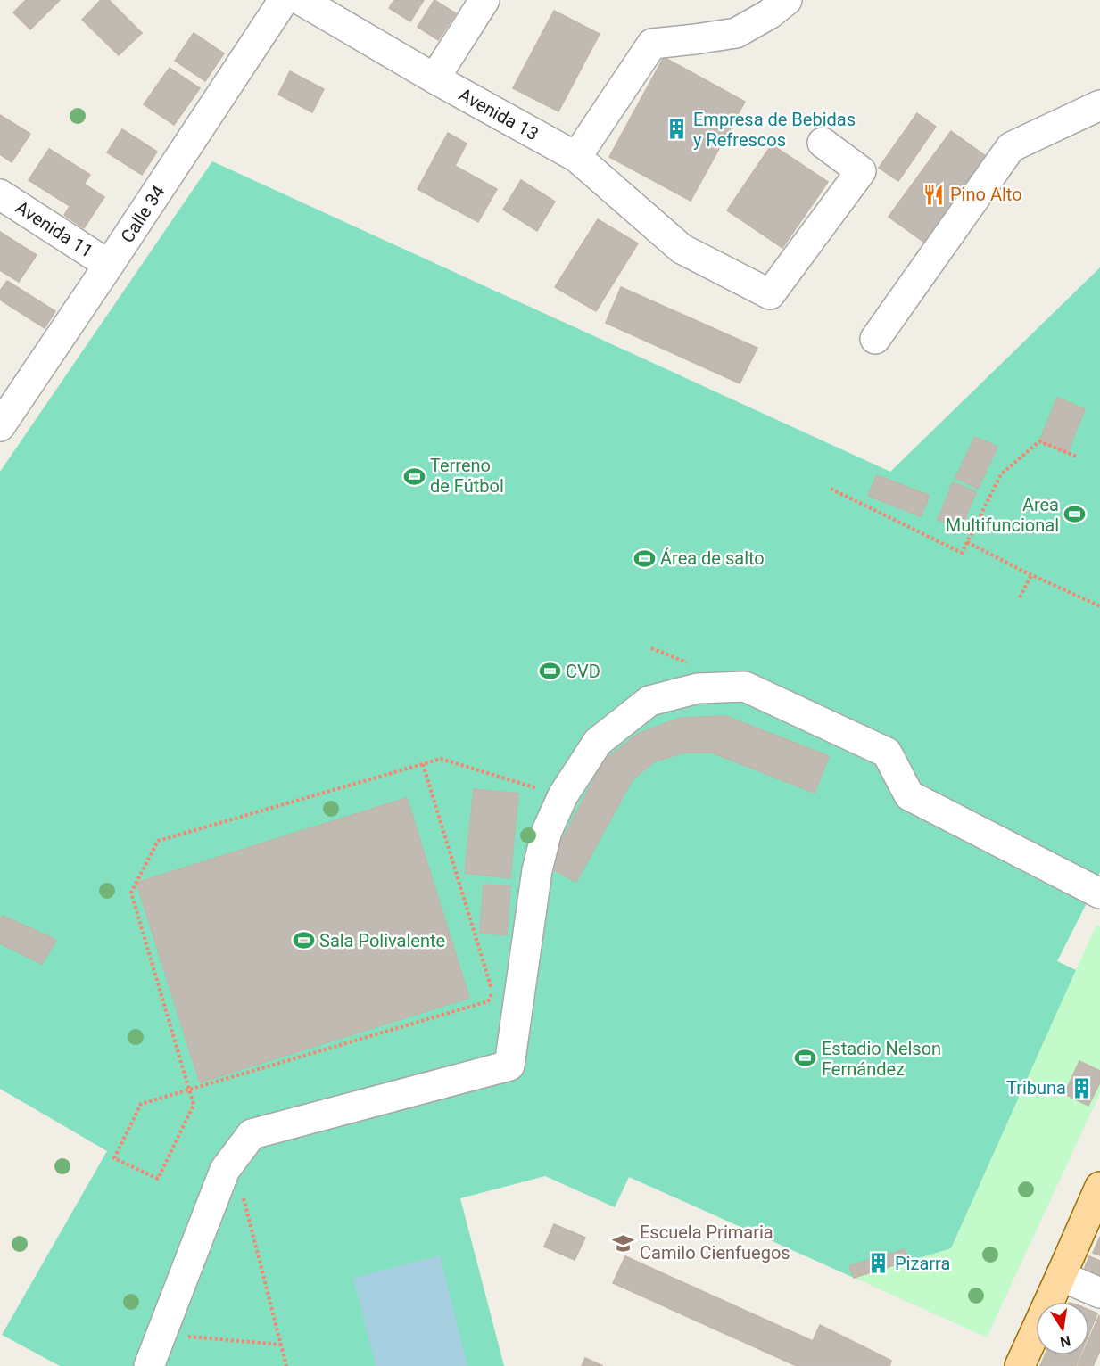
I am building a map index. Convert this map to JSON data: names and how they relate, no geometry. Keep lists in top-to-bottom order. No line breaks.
{"streets":{"street":["Avenida 13","Calle 34","Avenida 11"]},"crossings":[["Calle 34","Avenida 11"]],"places":{"building":["Empresa de Bebidas y Refrescos","Tribuna","Pizarra"],"restaurant":["Pino Alto"],"sports":["Terreno de Fútbol","Area Multifuncional","Área de salto","CVD","Sala Polivalente","Estadio Nelson Fernández"],"school or university":["Escuela Primaria Camilo Cienfuegos"]},"north":"bottom"}
